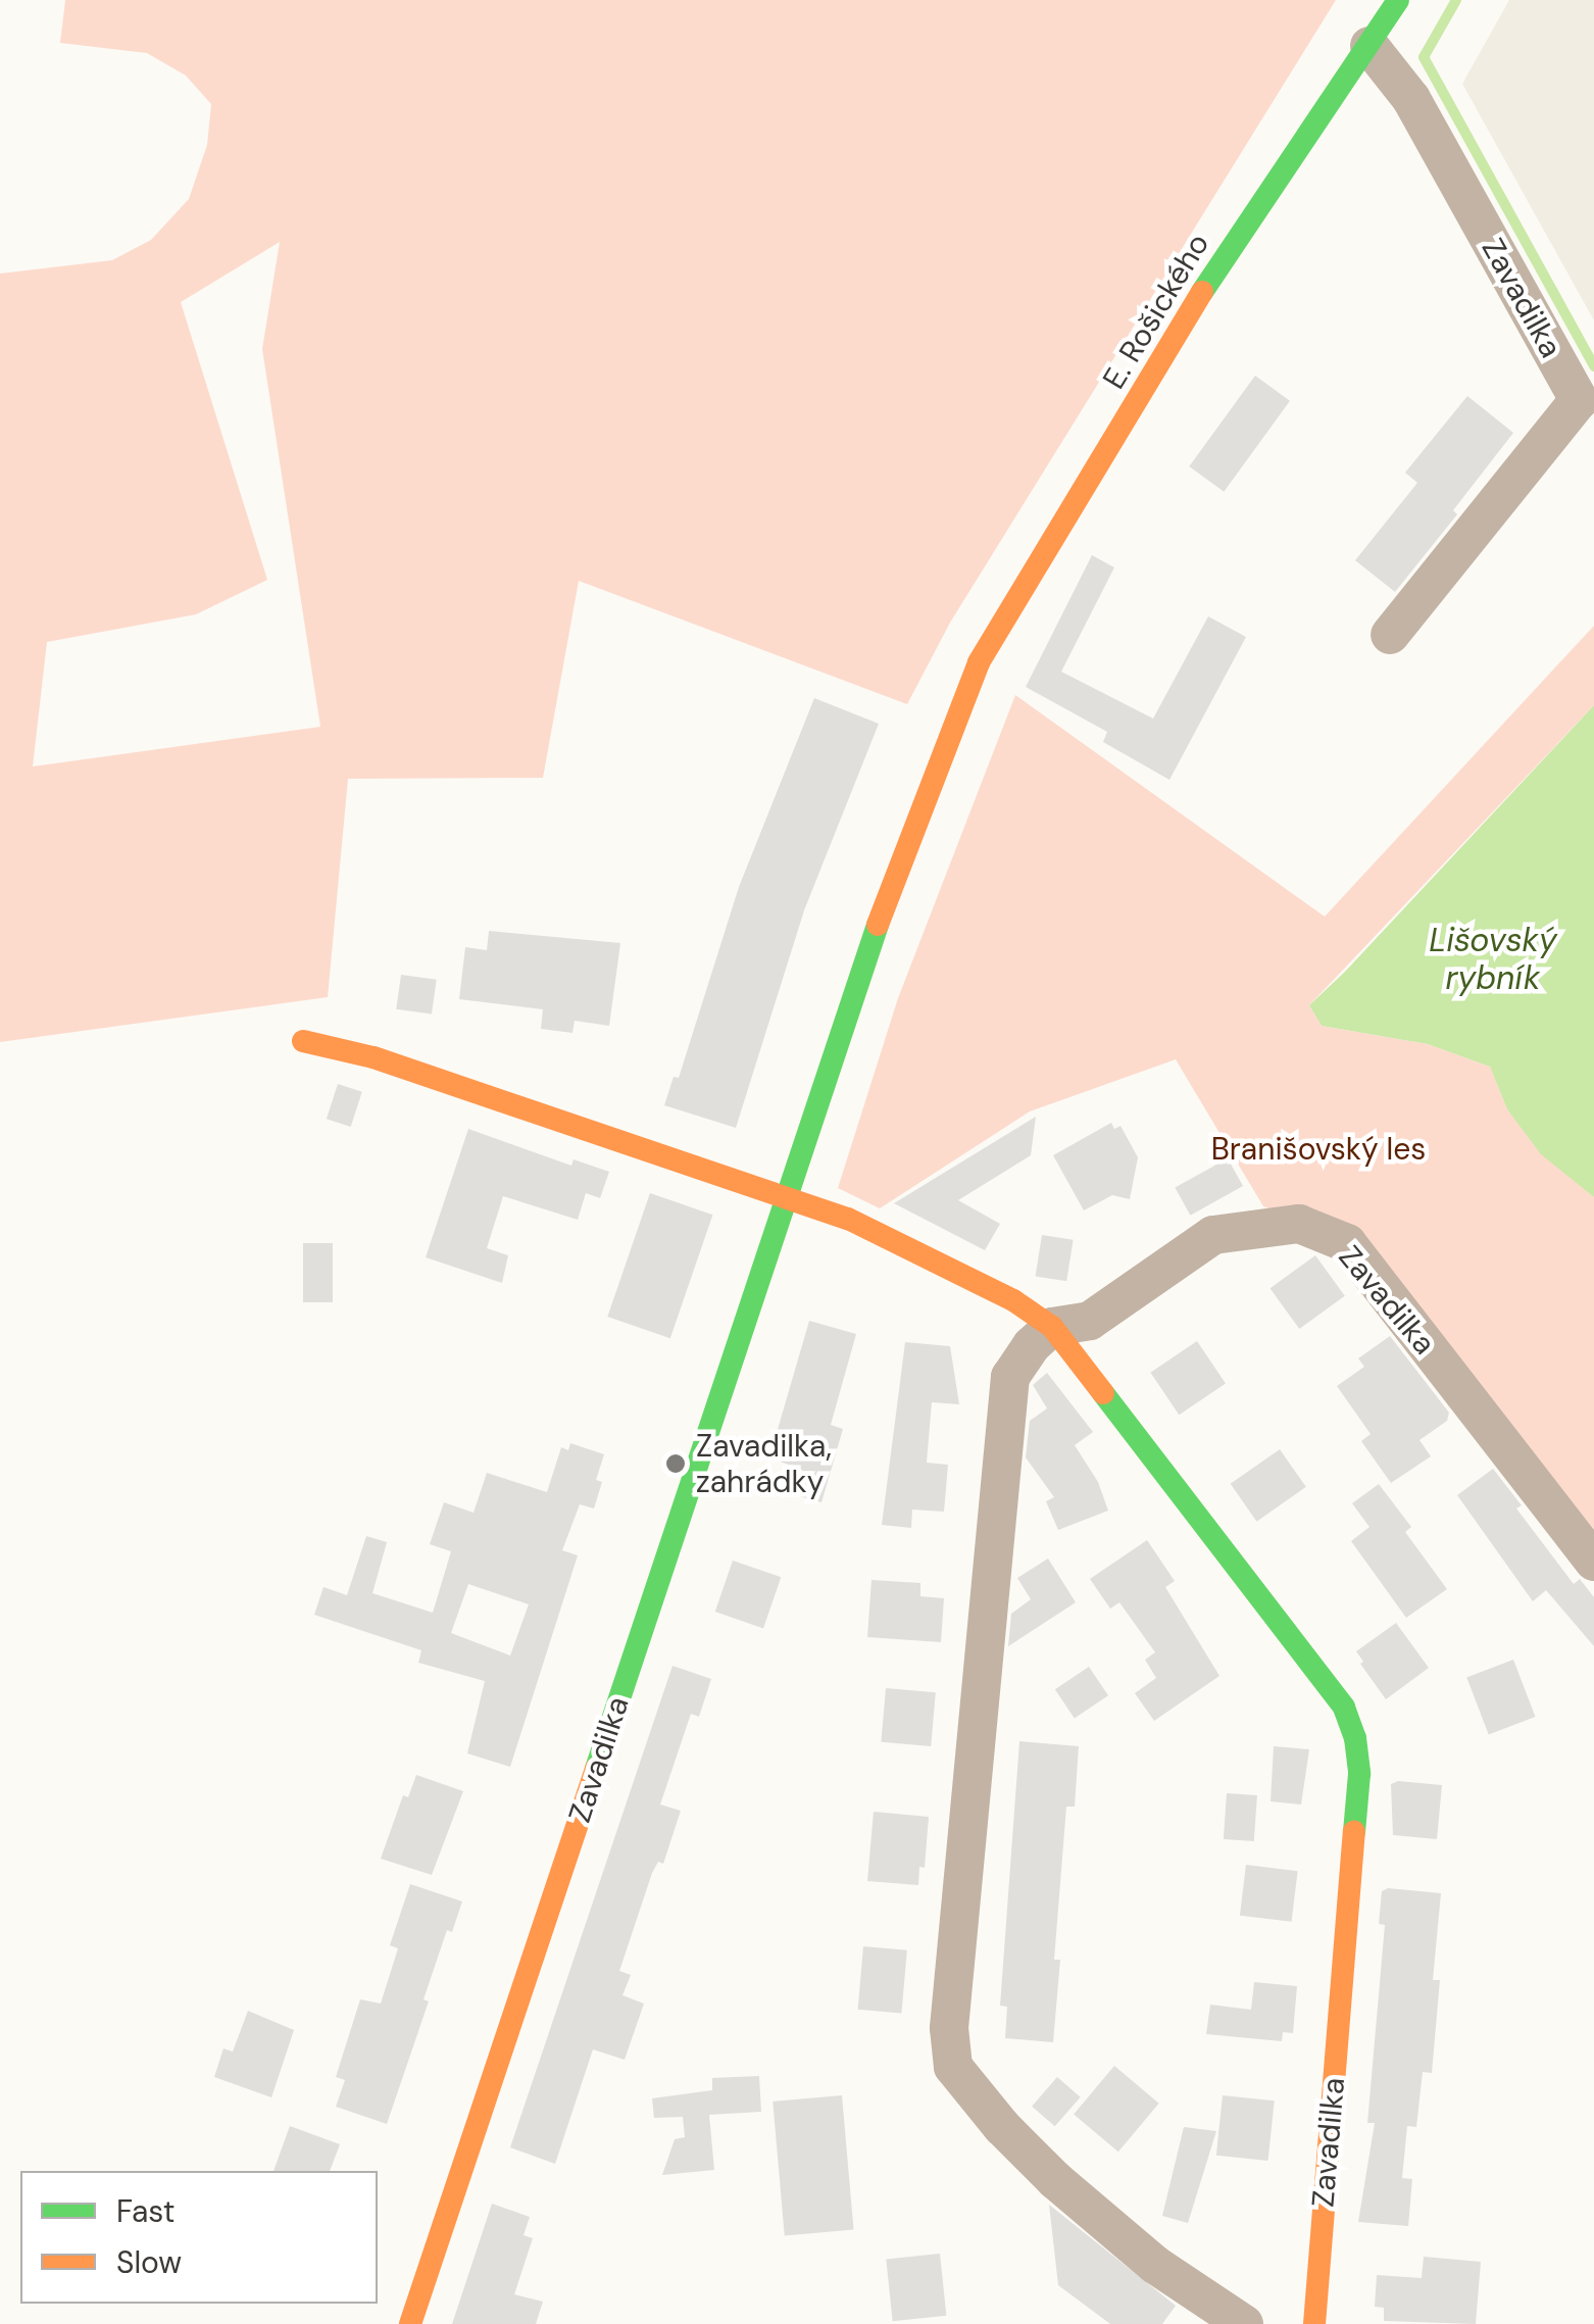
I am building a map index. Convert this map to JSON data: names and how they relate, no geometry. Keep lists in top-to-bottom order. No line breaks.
{"streets":{"street":["Zavadilka","E. Rošického"]},"crossings":[["Zavadilka","E. Rošického"]],"water":["Lišovský rybník"],"parks":["Branišovský les"],"places":["Zavadilka, zahrádky"],"legend":["Fast","Slow"]}
